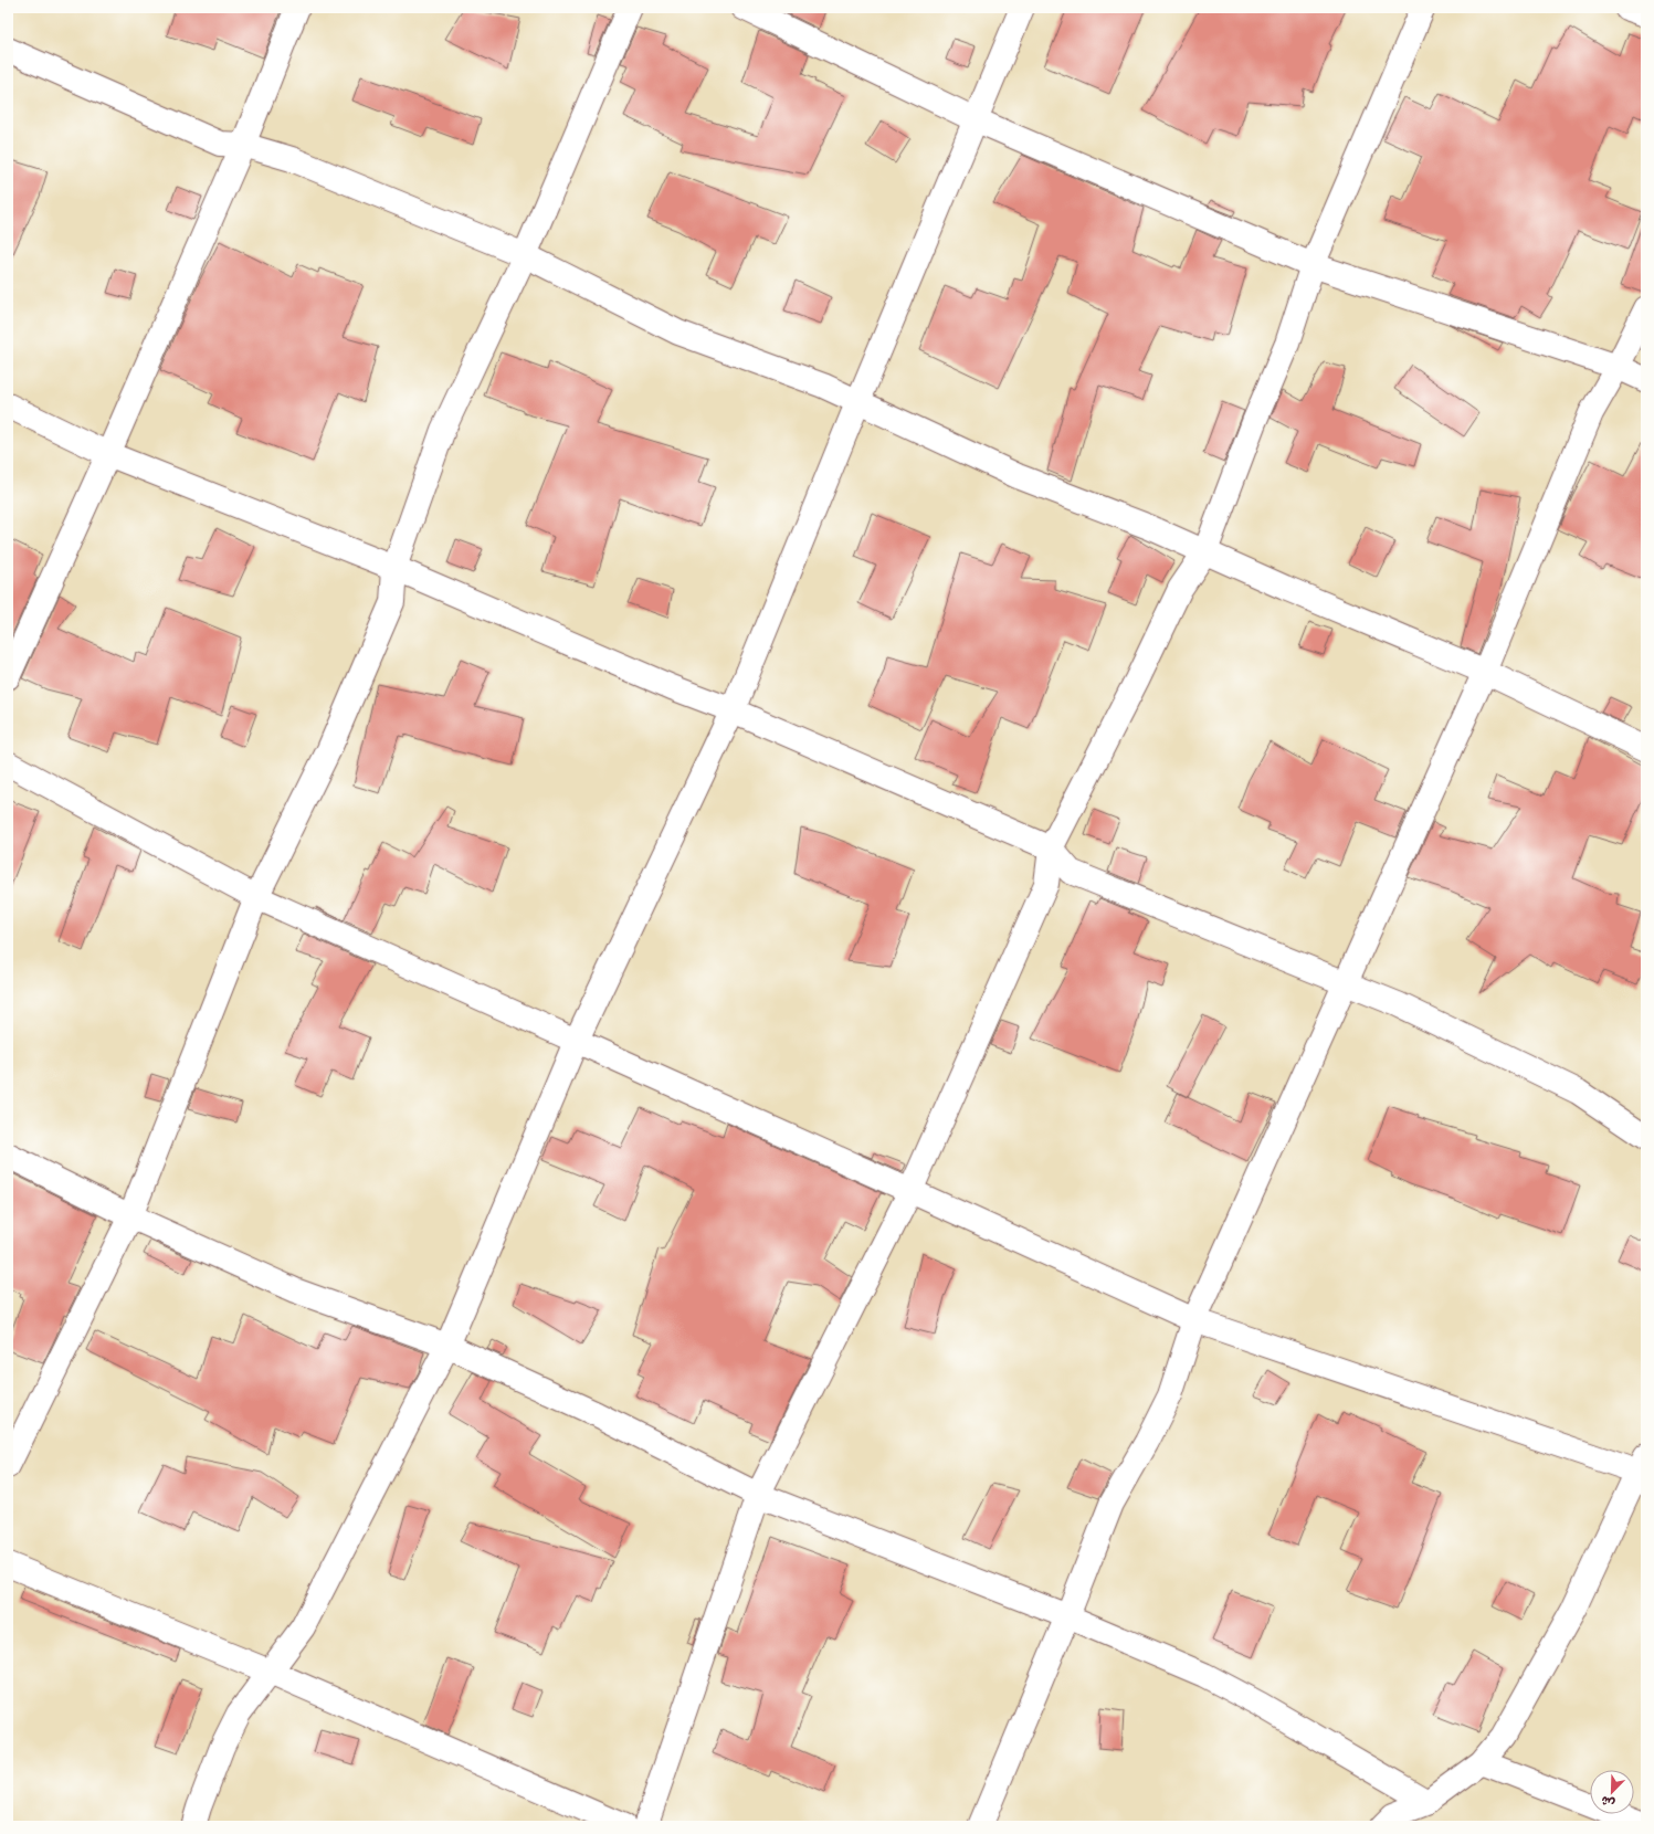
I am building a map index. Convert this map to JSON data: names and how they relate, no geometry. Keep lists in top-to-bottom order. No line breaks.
{"north":"bottom left"}
